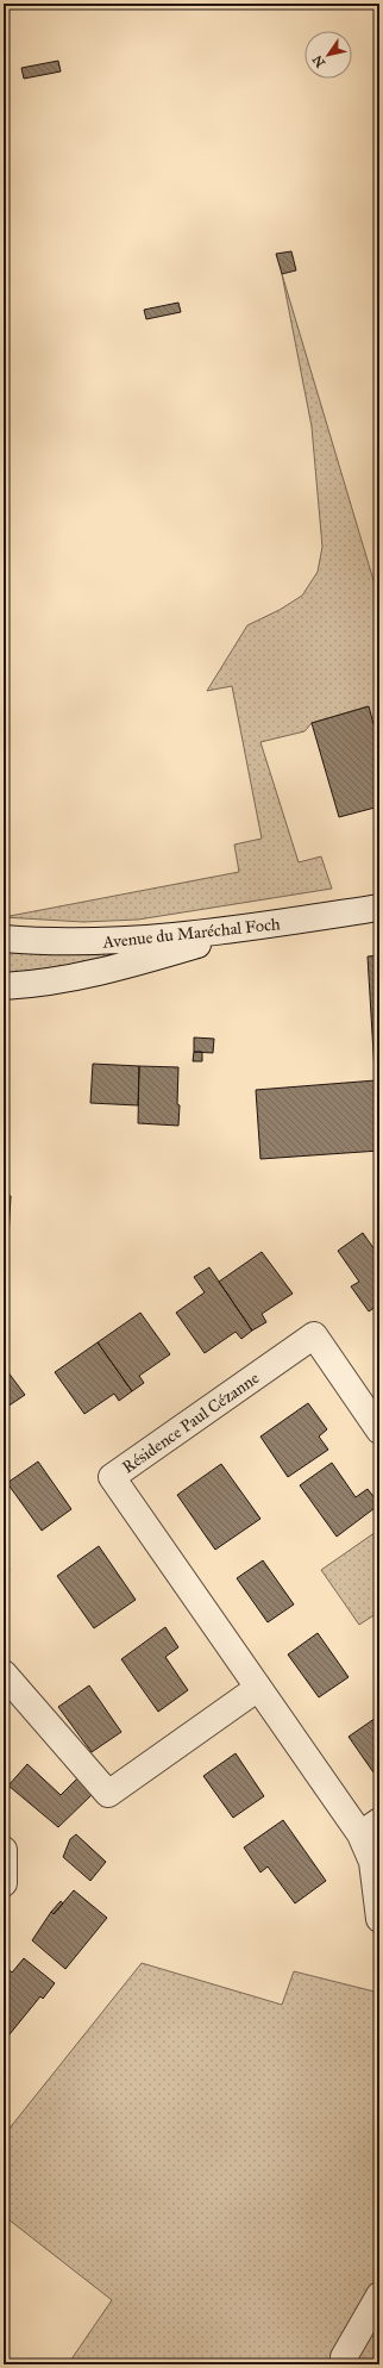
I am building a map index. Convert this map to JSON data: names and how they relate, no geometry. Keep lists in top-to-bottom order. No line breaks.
{"streets":{"street":["Avenue du Maréchal Foch","Résidence Paul Cézanne"]},"north":"bottom left"}
